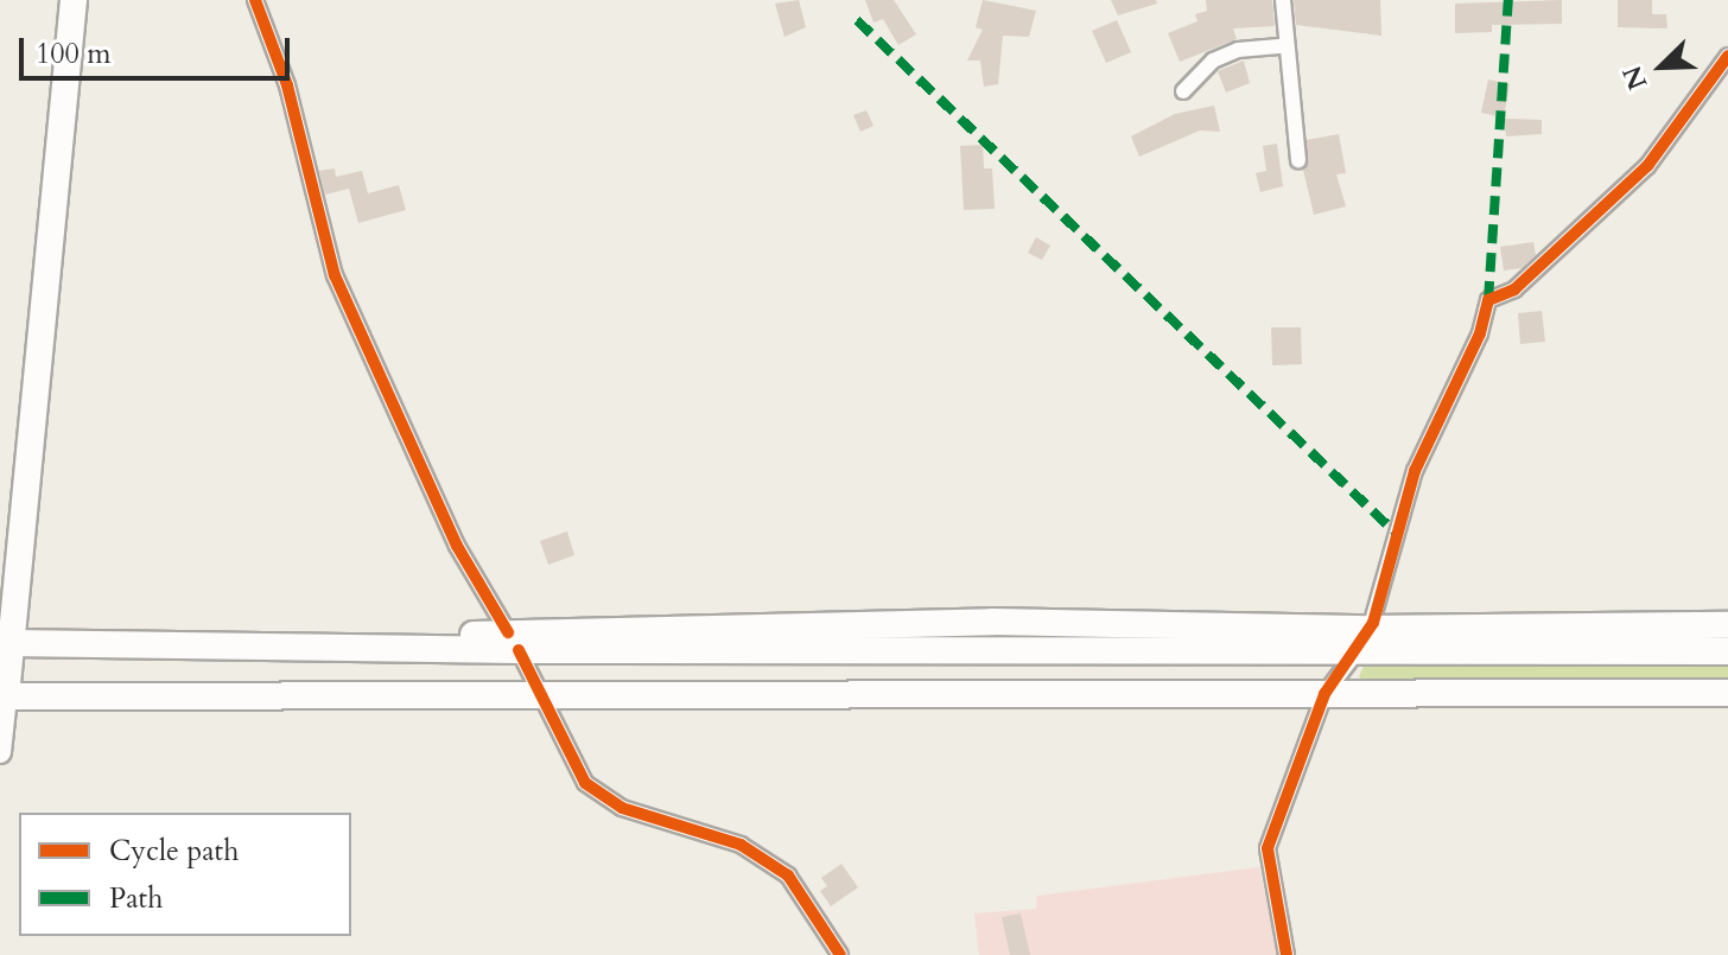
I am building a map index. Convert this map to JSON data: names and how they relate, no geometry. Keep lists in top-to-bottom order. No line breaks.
{"legend":["Cycle path","Path"],"scale_bar":"100 m","north":"bottom left"}
